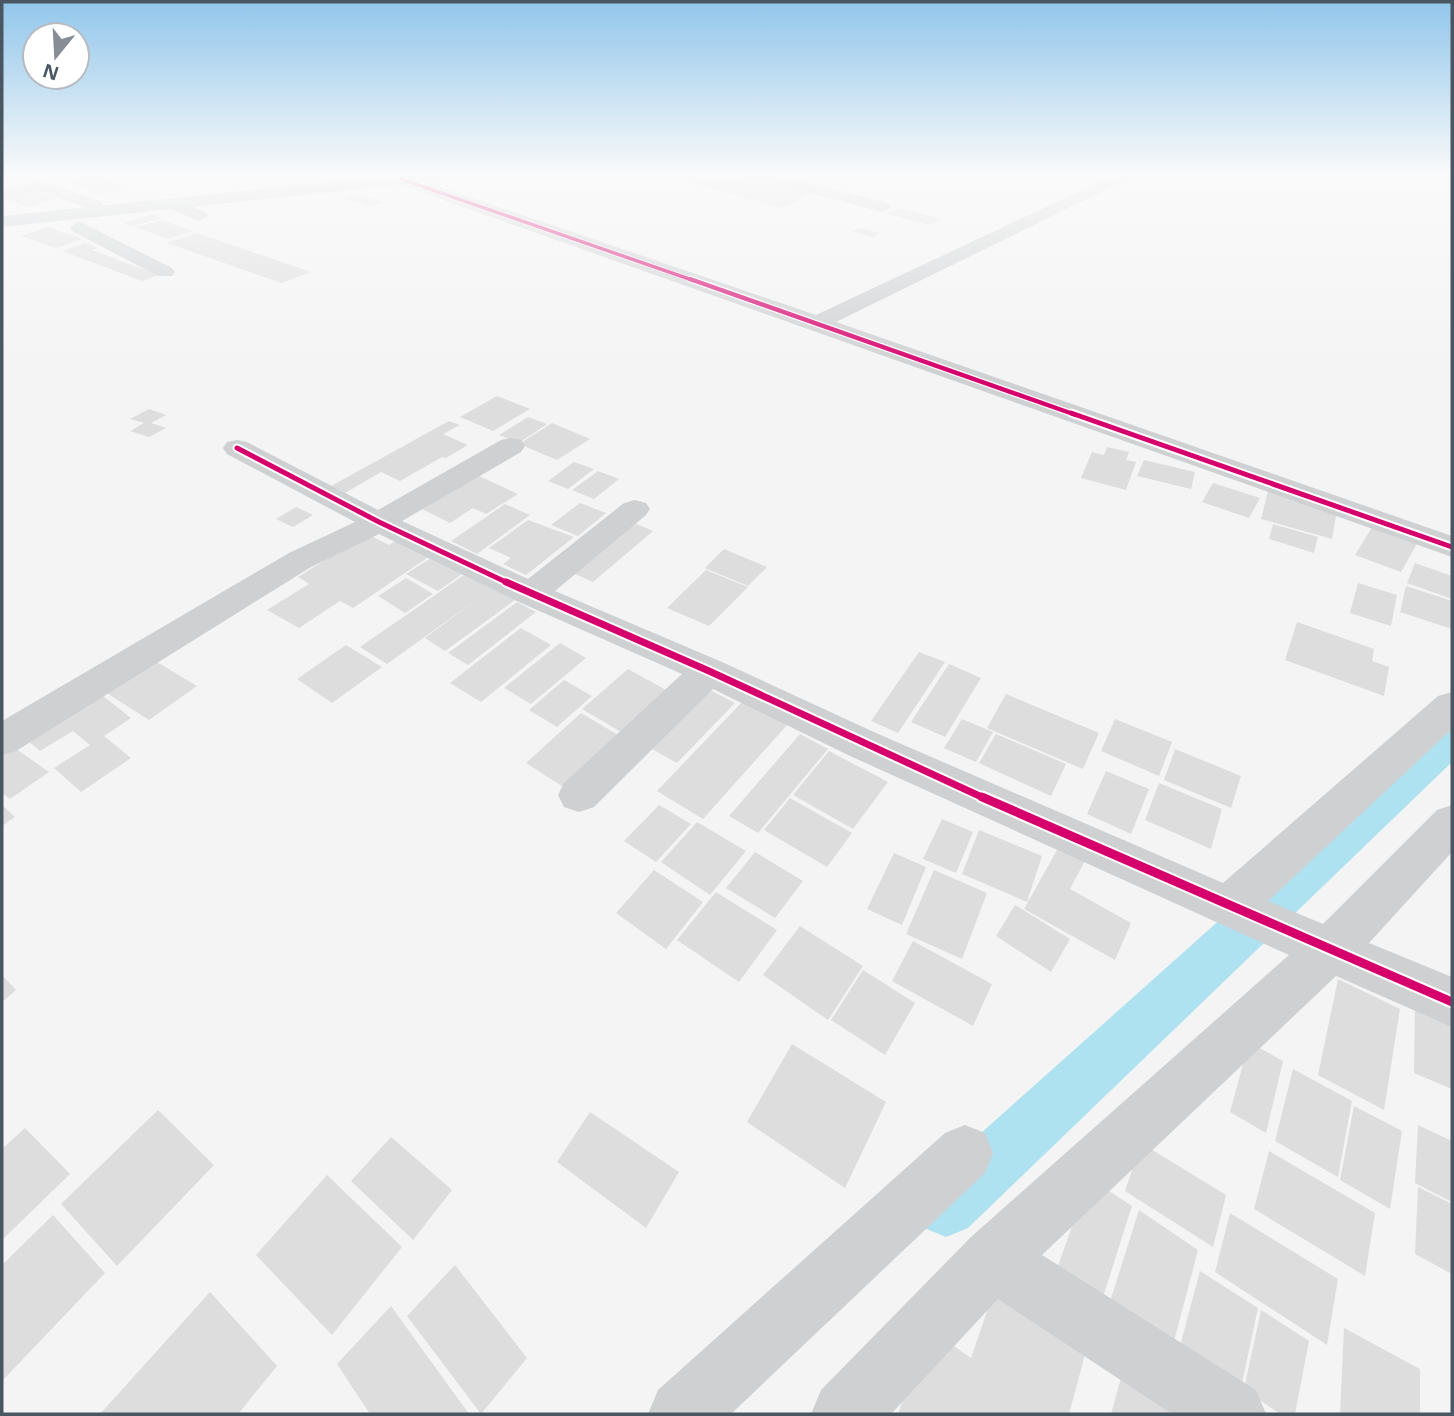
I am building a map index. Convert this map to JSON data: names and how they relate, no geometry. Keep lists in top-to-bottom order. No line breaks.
{"north":"bottom"}
